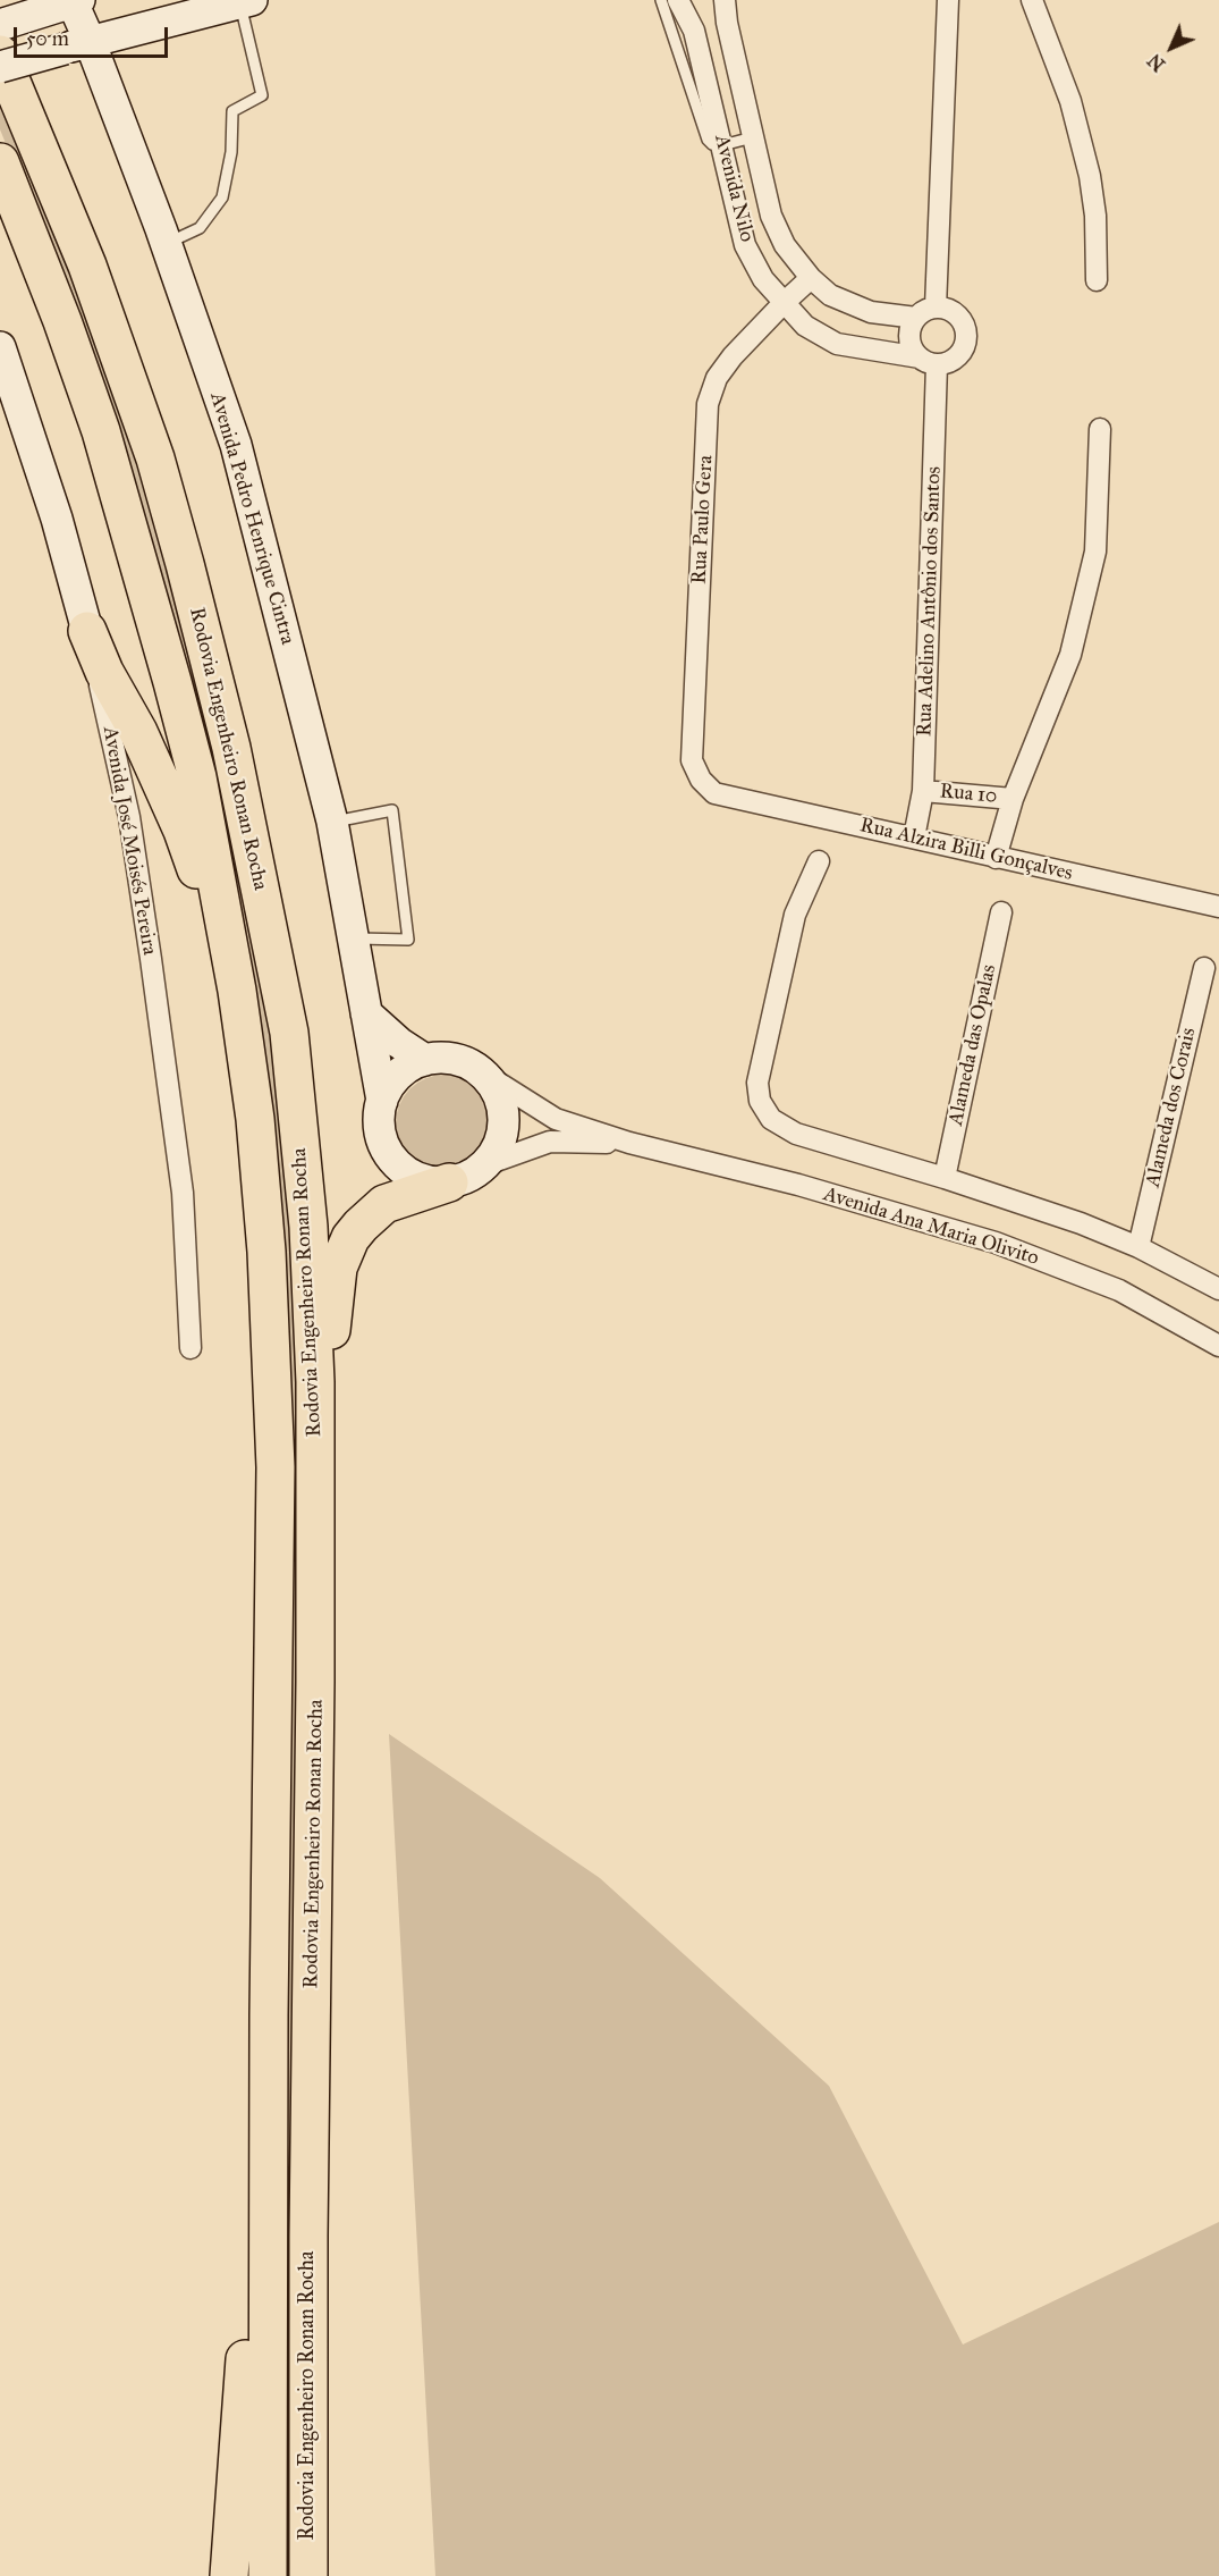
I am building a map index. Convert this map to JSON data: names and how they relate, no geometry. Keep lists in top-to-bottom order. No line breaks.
{"streets":{"highway":["Rodovia Engenheiro Ronan Rocha"],"street":["Avenida Nilo","Avenida Pedro Henrique Cintra","Rua Paulo Gera","Rua Adelino Antônio dos Santos","Rua 10","Avenida José Moisés Pereira","Rua Alzira Billi Gonçalves","Alameda das Opalas","Alameda dos Corais","Avenida Ana Maria Olivito"]},"crossings":[["Avenida Nilo","Rua Paulo Gera"],["Avenida Nilo","Rua Adelino Antônio dos Santos"],["Avenida Pedro Henrique Cintra","Avenida Ana Maria Olivito"],["Rua Paulo Gera","Rua Alzira Billi Gonçalves"],["Rua Adelino Antônio dos Santos","Rua 10"],["Rua Adelino Antônio dos Santos","Rua Alzira Billi Gonçalves"]],"scale_bar":"50 m","north":"bottom left"}
